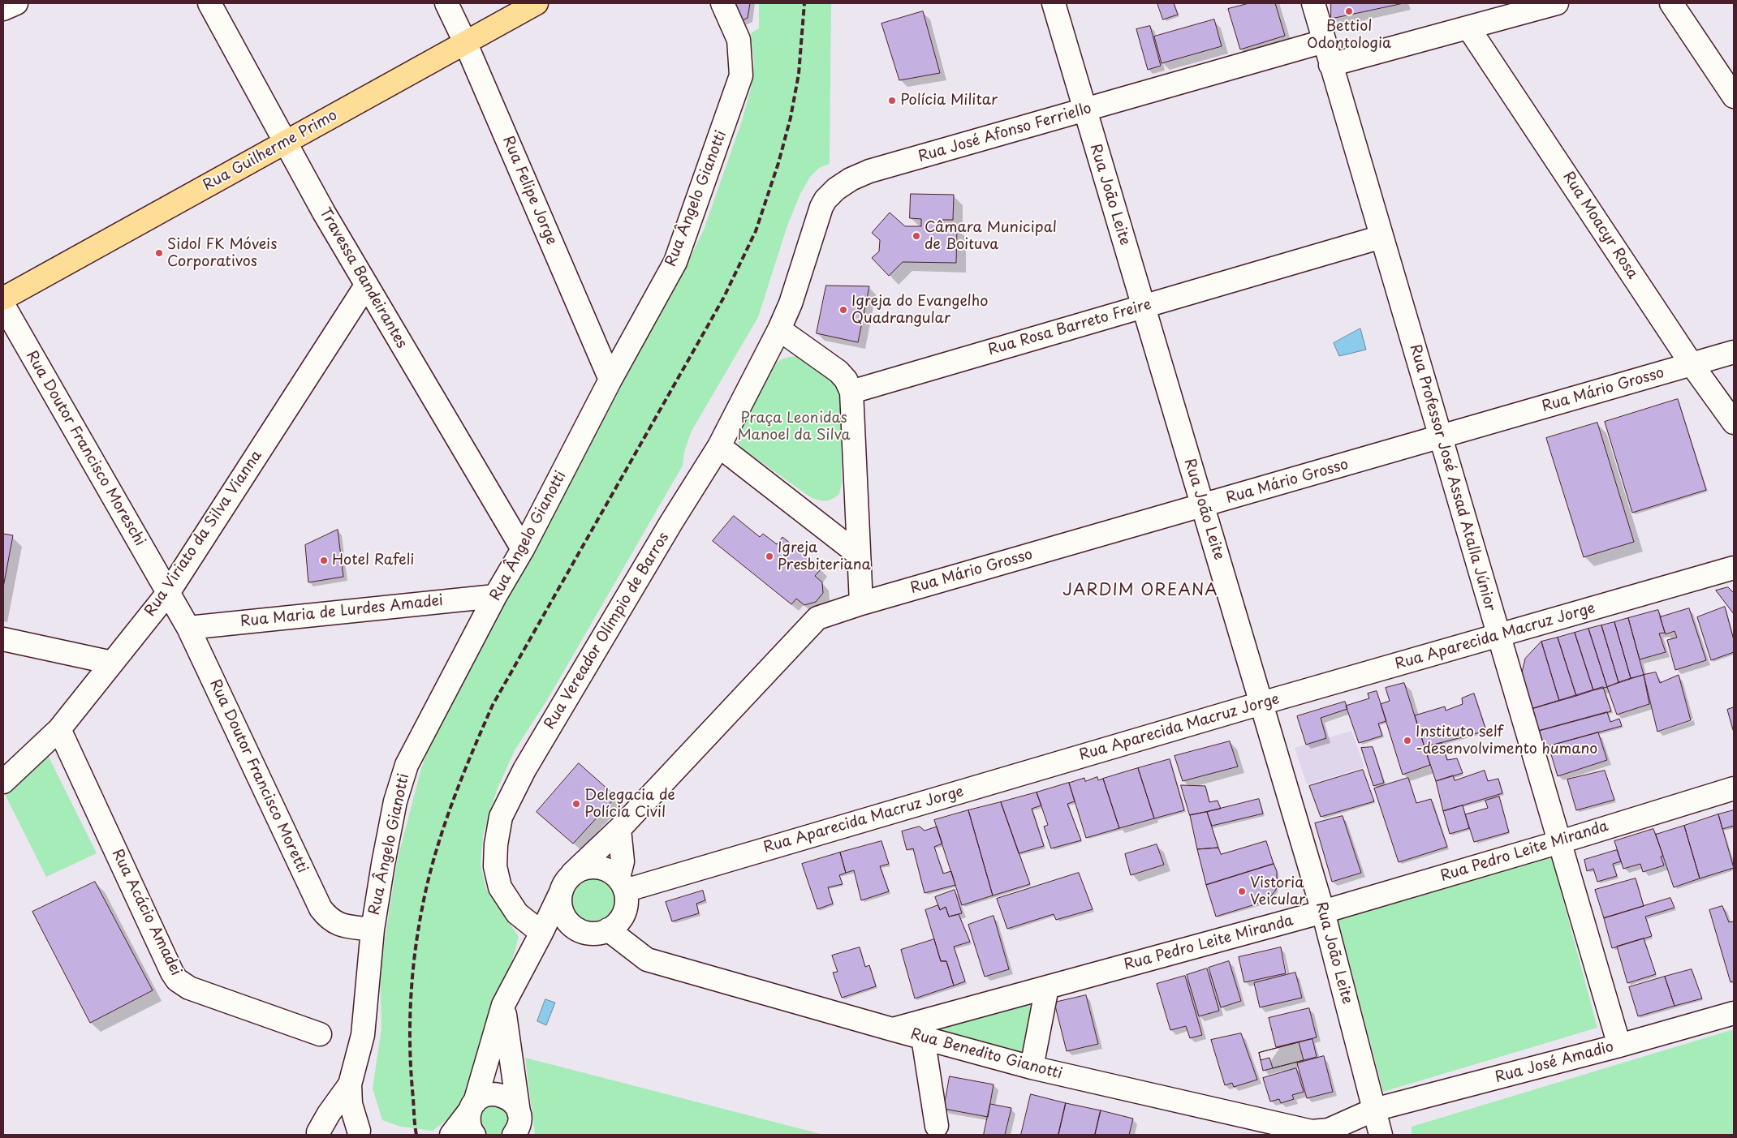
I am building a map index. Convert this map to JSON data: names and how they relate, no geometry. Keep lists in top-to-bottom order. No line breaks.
{"streets":{"main road":["Rua Guilherme Primo"],"street":["Rua José Afonso Ferriello","Rua Felipe Jorge","Rua João Leite","Rua Ângelo Gianotti","Rua Moacyr Rosa","Travessa Bandeirantes","Rua Rosa Barreto Freire","Rua Mário Grosso","Rua Doutor Francisco Moreschi","Rua Professor José Assad Atalla Júnior","Rua Viriato da Silva Vianna","Rua Maria de Lurdes Amadei","Rua Vereador Olímpio de Barros","Rua Aparecida Macruz Jorge","Rua Doutor Francisco Moretti","Rua Pedro Leite Miranda","Rua Acácio Amadei","Rua Benedito Gianotti","Rua José Amadio"]},"crossings":[["Rua José Afonso Ferriello","Rua João Leite"],["Rua José Afonso Ferriello","Rua Professor José Assad Atalla Júnior"],["Rua José Afonso Ferriello","Rua Vereador Olímpio de Barros"],["Rua Guilherme Primo","Rua Felipe Jorge"],["Rua Guilherme Primo","Travessa Bandeirantes"],["Rua Felipe Jorge","Rua Ângelo Gianotti"],["Rua João Leite","Rua Rosa Barreto Freire"],["Rua João Leite","Rua Mário Grosso"],["Rua João Leite","Rua Aparecida Macruz Jorge"],["Rua João Leite","Rua Pedro Leite Miranda"],["Rua João Leite","Rua Benedito Gianotti"],["Rua João Leite","Rua José Amadio"],["Rua Ângelo Gianotti","Travessa Bandeirantes"],["Rua Ângelo Gianotti","Rua Maria de Lurdes Amadei"],["Rua Ângelo Gianotti","Rua Doutor Francisco Moretti"],["Rua Moacyr Rosa","Rua Mário Grosso"],["Travessa Bandeirantes","Rua Viriato da Silva Vianna"],["Rua Rosa Barreto Freire","Rua Professor José Assad Atalla Júnior"],["Rua Mário Grosso","Rua Professor José Assad Atalla Júnior"],["Rua Doutor Francisco Moreschi","Rua Viriato da Silva Vianna"],["Rua Doutor Francisco Moreschi","Rua Doutor Francisco Moretti"],["Rua Professor José Assad Atalla Júnior","Rua Aparecida Macruz Jorge"],["Rua Professor José Assad Atalla Júnior","Rua Pedro Leite Miranda"],["Rua Professor José Assad Atalla Júnior","Rua José Amadio"],["Rua Viriato da Silva Vianna","Rua Doutor Francisco Moretti"],["Rua Viriato da Silva Vianna","Rua Acácio Amadei"],["Rua Maria de Lurdes Amadei","Rua Doutor Francisco Moretti"],["Rua Aparecida Macruz Jorge","Rua Benedito Gianotti"],["Rua Pedro Leite Miranda","Rua Benedito Gianotti"],["Rua Benedito Gianotti","Rua José Amadio"]],"districts":["JARDIM OREANA"],"parks":["Praça Leonidas Manoel da Silva"],"places":["Bettiol Odontologia","Polícia Militar","Câmara Municipal de Boituva","Sidol FK Móveis Corporativos","Igreja do Evangelho Quadrangular","Igreja Presbiteriana","Hotel Rafeli","Instituto self -desenvolvimento humano","Delegacia de Polícia Civil","Vistoria Veicular"]}
